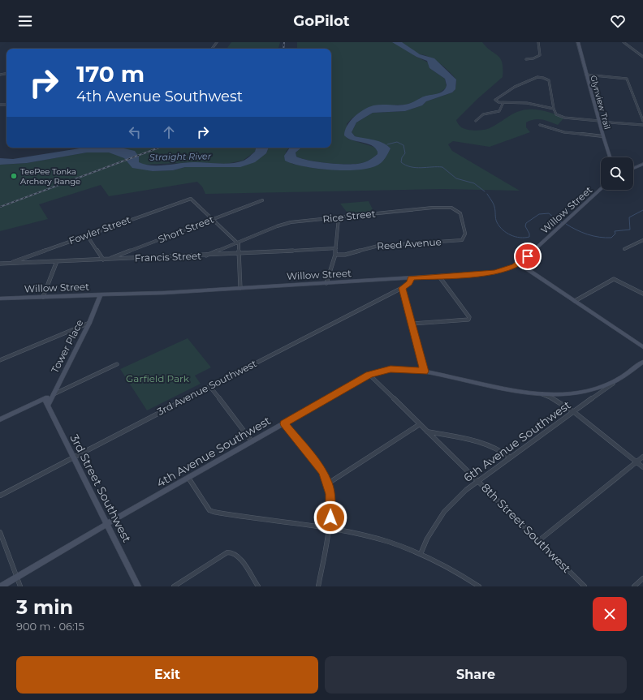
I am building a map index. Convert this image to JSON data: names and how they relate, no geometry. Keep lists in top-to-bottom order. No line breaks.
{"streets":{"street":["Glynview Trail","Willow Street","Rice Street","Short Street","Fowler Street","Reed Avenue","Francis Street","Tower Place","3rd Avenue Southwest","6th Avenue Southwest","4th Avenue Southwest","3rd Street Southwest","8th Street Southwest"]},"crossings":[["Willow Street","Tower Place"],["Willow Street","3rd Avenue Southwest"],["Rice Street","Reed Avenue"],["Rice Street","Francis Street"],["Short Street","Fowler Street"],["Short Street","Francis Street"],["Fowler Street","Francis Street"],["Tower Place","3rd Street Southwest"],["3rd Avenue Southwest","3rd Street Southwest"],["6th Avenue Southwest","4th Avenue Southwest"],["6th Avenue Southwest","8th Street Southwest"],["4th Avenue Southwest","3rd Street Southwest"],["4th Avenue Southwest","8th Street Southwest"]],"water":["Straight River"],"parks":["Garfield Park"],"places":["TeePee Tonka Archery Range"],"page":{"header":"GoPilot","turn":["170 m","4th Avenue Southwest"],"heading":["3 min","900 m · 06:15"],"buttons":["Exit","Share"]}}
